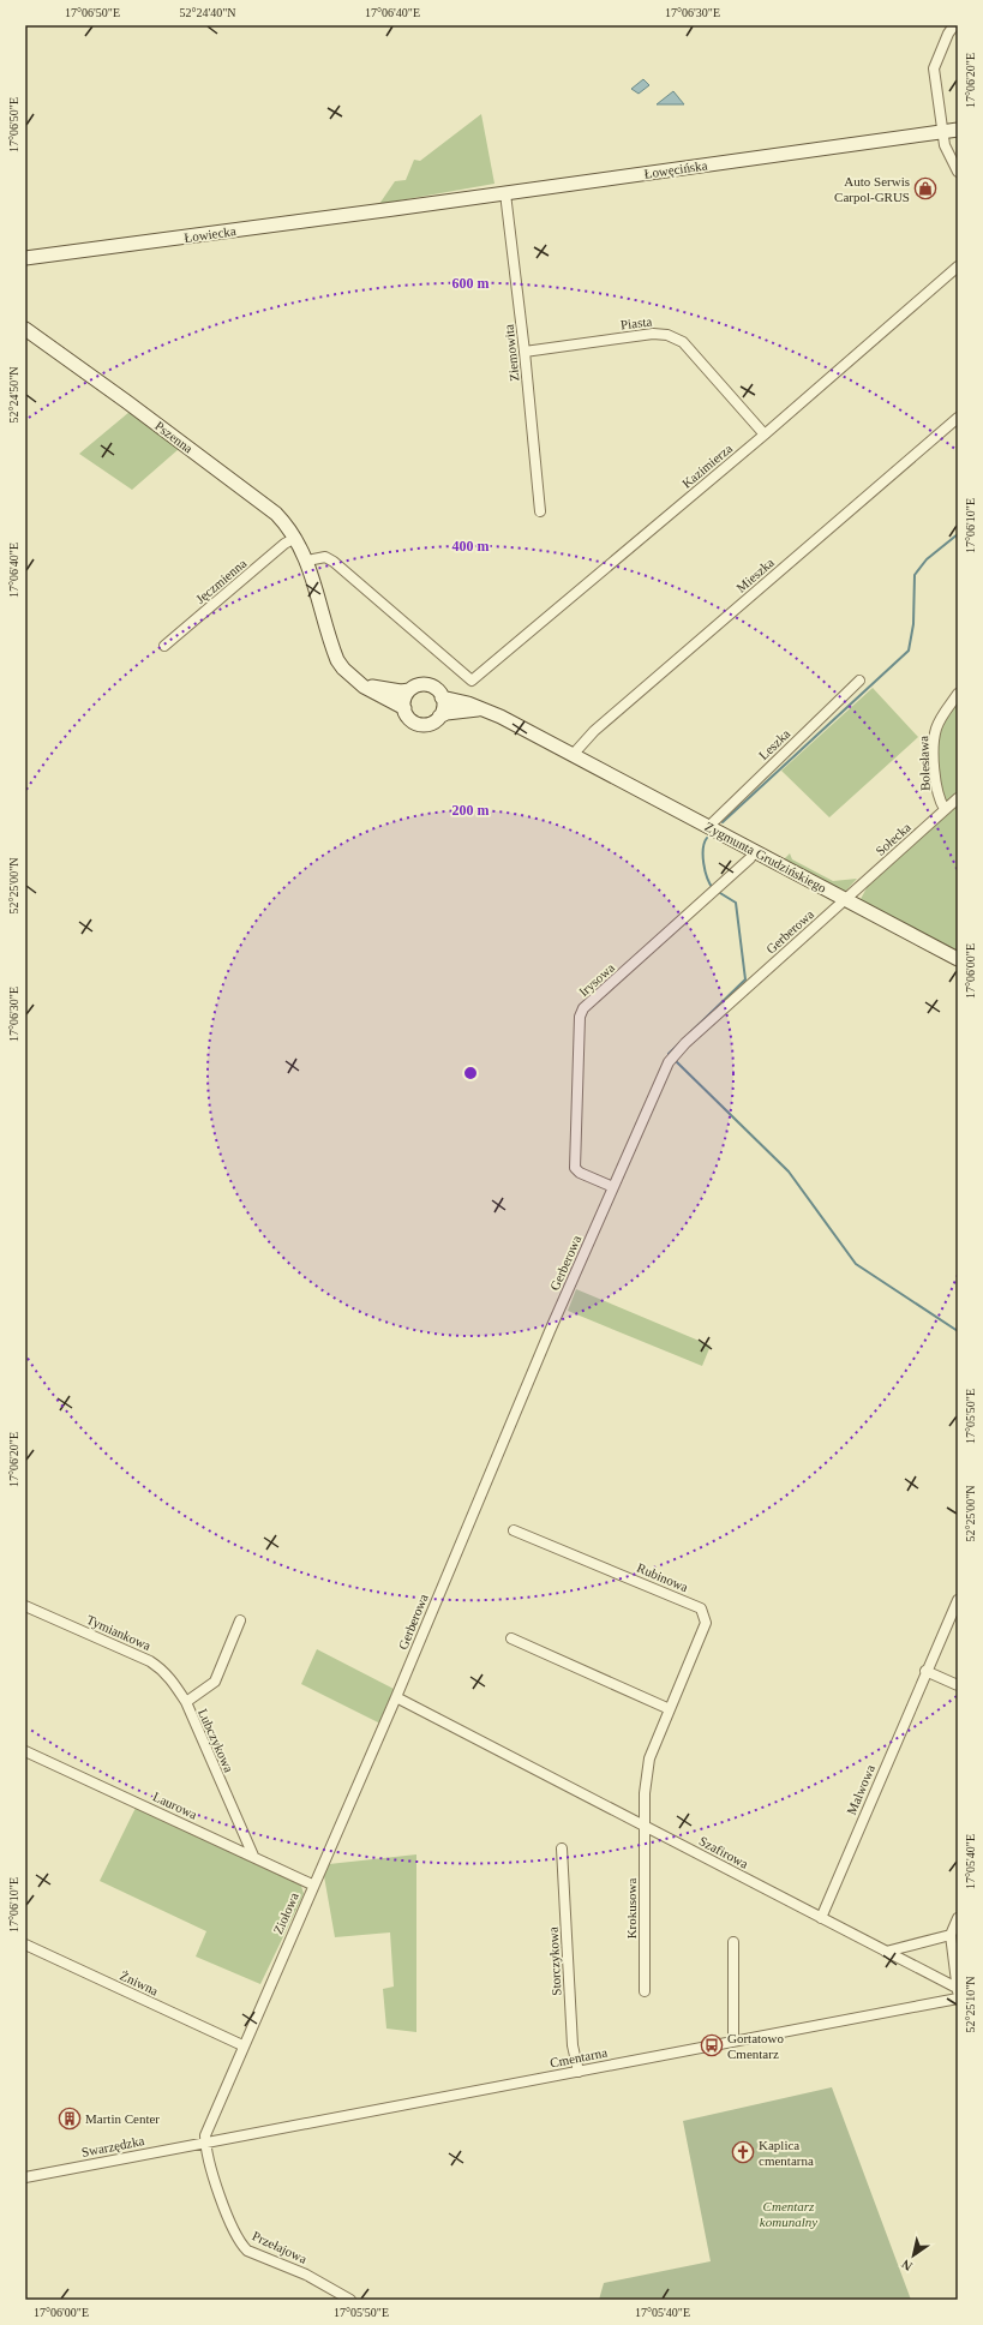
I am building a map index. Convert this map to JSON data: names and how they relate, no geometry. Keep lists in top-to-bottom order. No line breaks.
{"streets":{"street":["Łowęcińska","Łowiecka","Piasta","Ziemowita","Pszenna","Kazimierza","Mieszka","Jęczmienna","Leszka","Bolesława","Sołecka","Zygmunta Grudzińskiego","Gerberowa","Irysowa","Rubinowa","Tymiankowa","Lubczykowa","Malwowa","Laurowa","Szafirowa","Krokusowa","Ziołowa","Storczykowa","Żniwna","Cmentarna","Swarzędzka","Przełajowa"]},"crossings":[["Łowęcińska","Łowiecka"],["Łowęcińska","Ziemowita"],["Piasta","Ziemowita"],["Piasta","Kazimierza"],["Pszenna","Kazimierza"],["Pszenna","Jęczmienna"],["Mieszka","Zygmunta Grudzińskiego"],["Leszka","Zygmunta Grudzińskiego"],["Bolesława","Sołecka"],["Sołecka","Zygmunta Grudzińskiego"],["Sołecka","Gerberowa"],["Zygmunta Grudzińskiego","Gerberowa"],["Zygmunta Grudzińskiego","Irysowa"],["Gerberowa","Irysowa"],["Gerberowa","Szafirowa"],["Gerberowa","Ziołowa"],["Rubinowa","Szafirowa"],["Rubinowa","Krokusowa"],["Tymiankowa","Lubczykowa"],["Lubczykowa","Laurowa"],["Malwowa","Szafirowa"],["Laurowa","Ziołowa"],["Szafirowa","Krokusowa"],["Szafirowa","Ziołowa"],["Ziołowa","Żniwna"],["Ziołowa","Cmentarna"],["Ziołowa","Swarzędzka"],["Ziołowa","Przełajowa"],["Storczykowa","Cmentarna"],["Cmentarna","Swarzędzka"],["Cmentarna","Przełajowa"],["Swarzędzka","Przełajowa"]],"parks":["Cmentarz komunalny"],"places":{"shop":["Auto Serwis Carpol-GRUS"],"bus stop":["Gortatowo Cmentarz"],"building":["Martin Center"],"church":["Kaplica cmentarna"]},"north":"bottom left","coordinates":["17°06'50\"E","52°24'40\"N","17°06'40\"E","17°06'30\"E","17°06'20\"E","52°24'50\"N","17°06'10\"E","52°25'00\"N","17°06'00\"E","17°05'50\"E","17°05'40\"E","52°25'10\"N"],"rings":["600 m","400 m","200 m"]}
